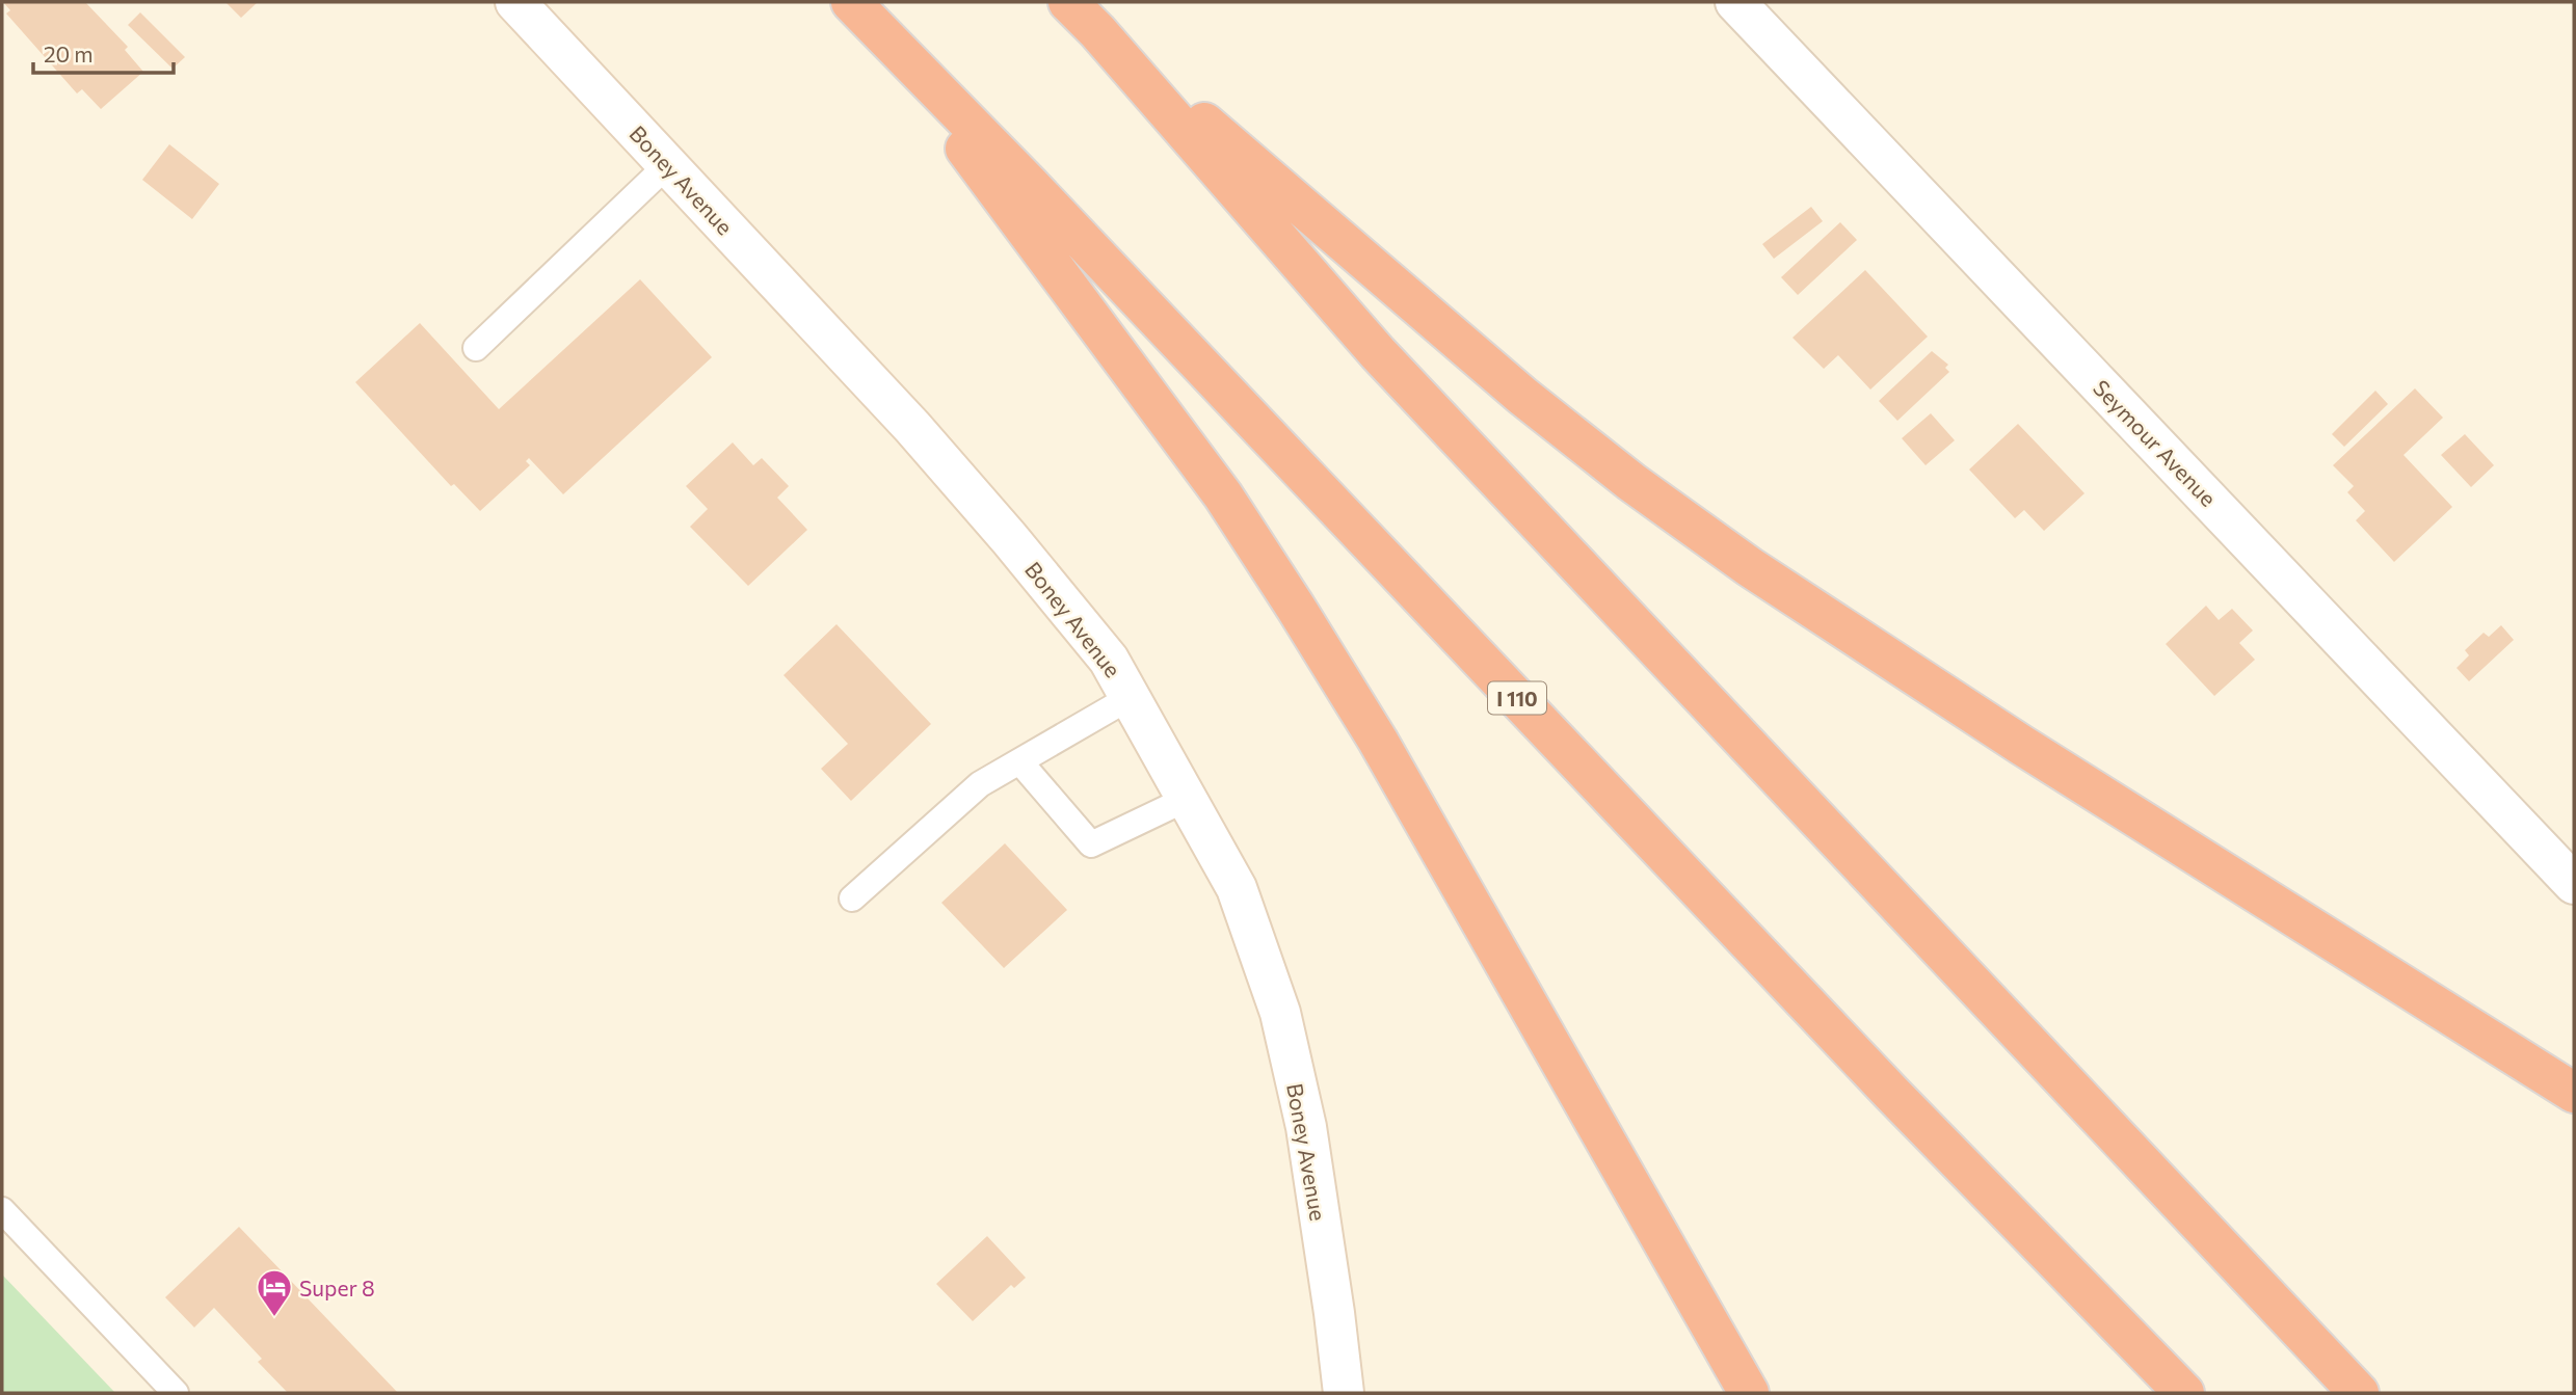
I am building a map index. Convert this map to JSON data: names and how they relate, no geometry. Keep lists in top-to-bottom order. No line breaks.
{"streets":{"highway":["I 110"],"street":["Boney Avenue","Seymour Avenue"]},"places":{"hotel":["Super 8"]},"scale_bar":"20 m"}
